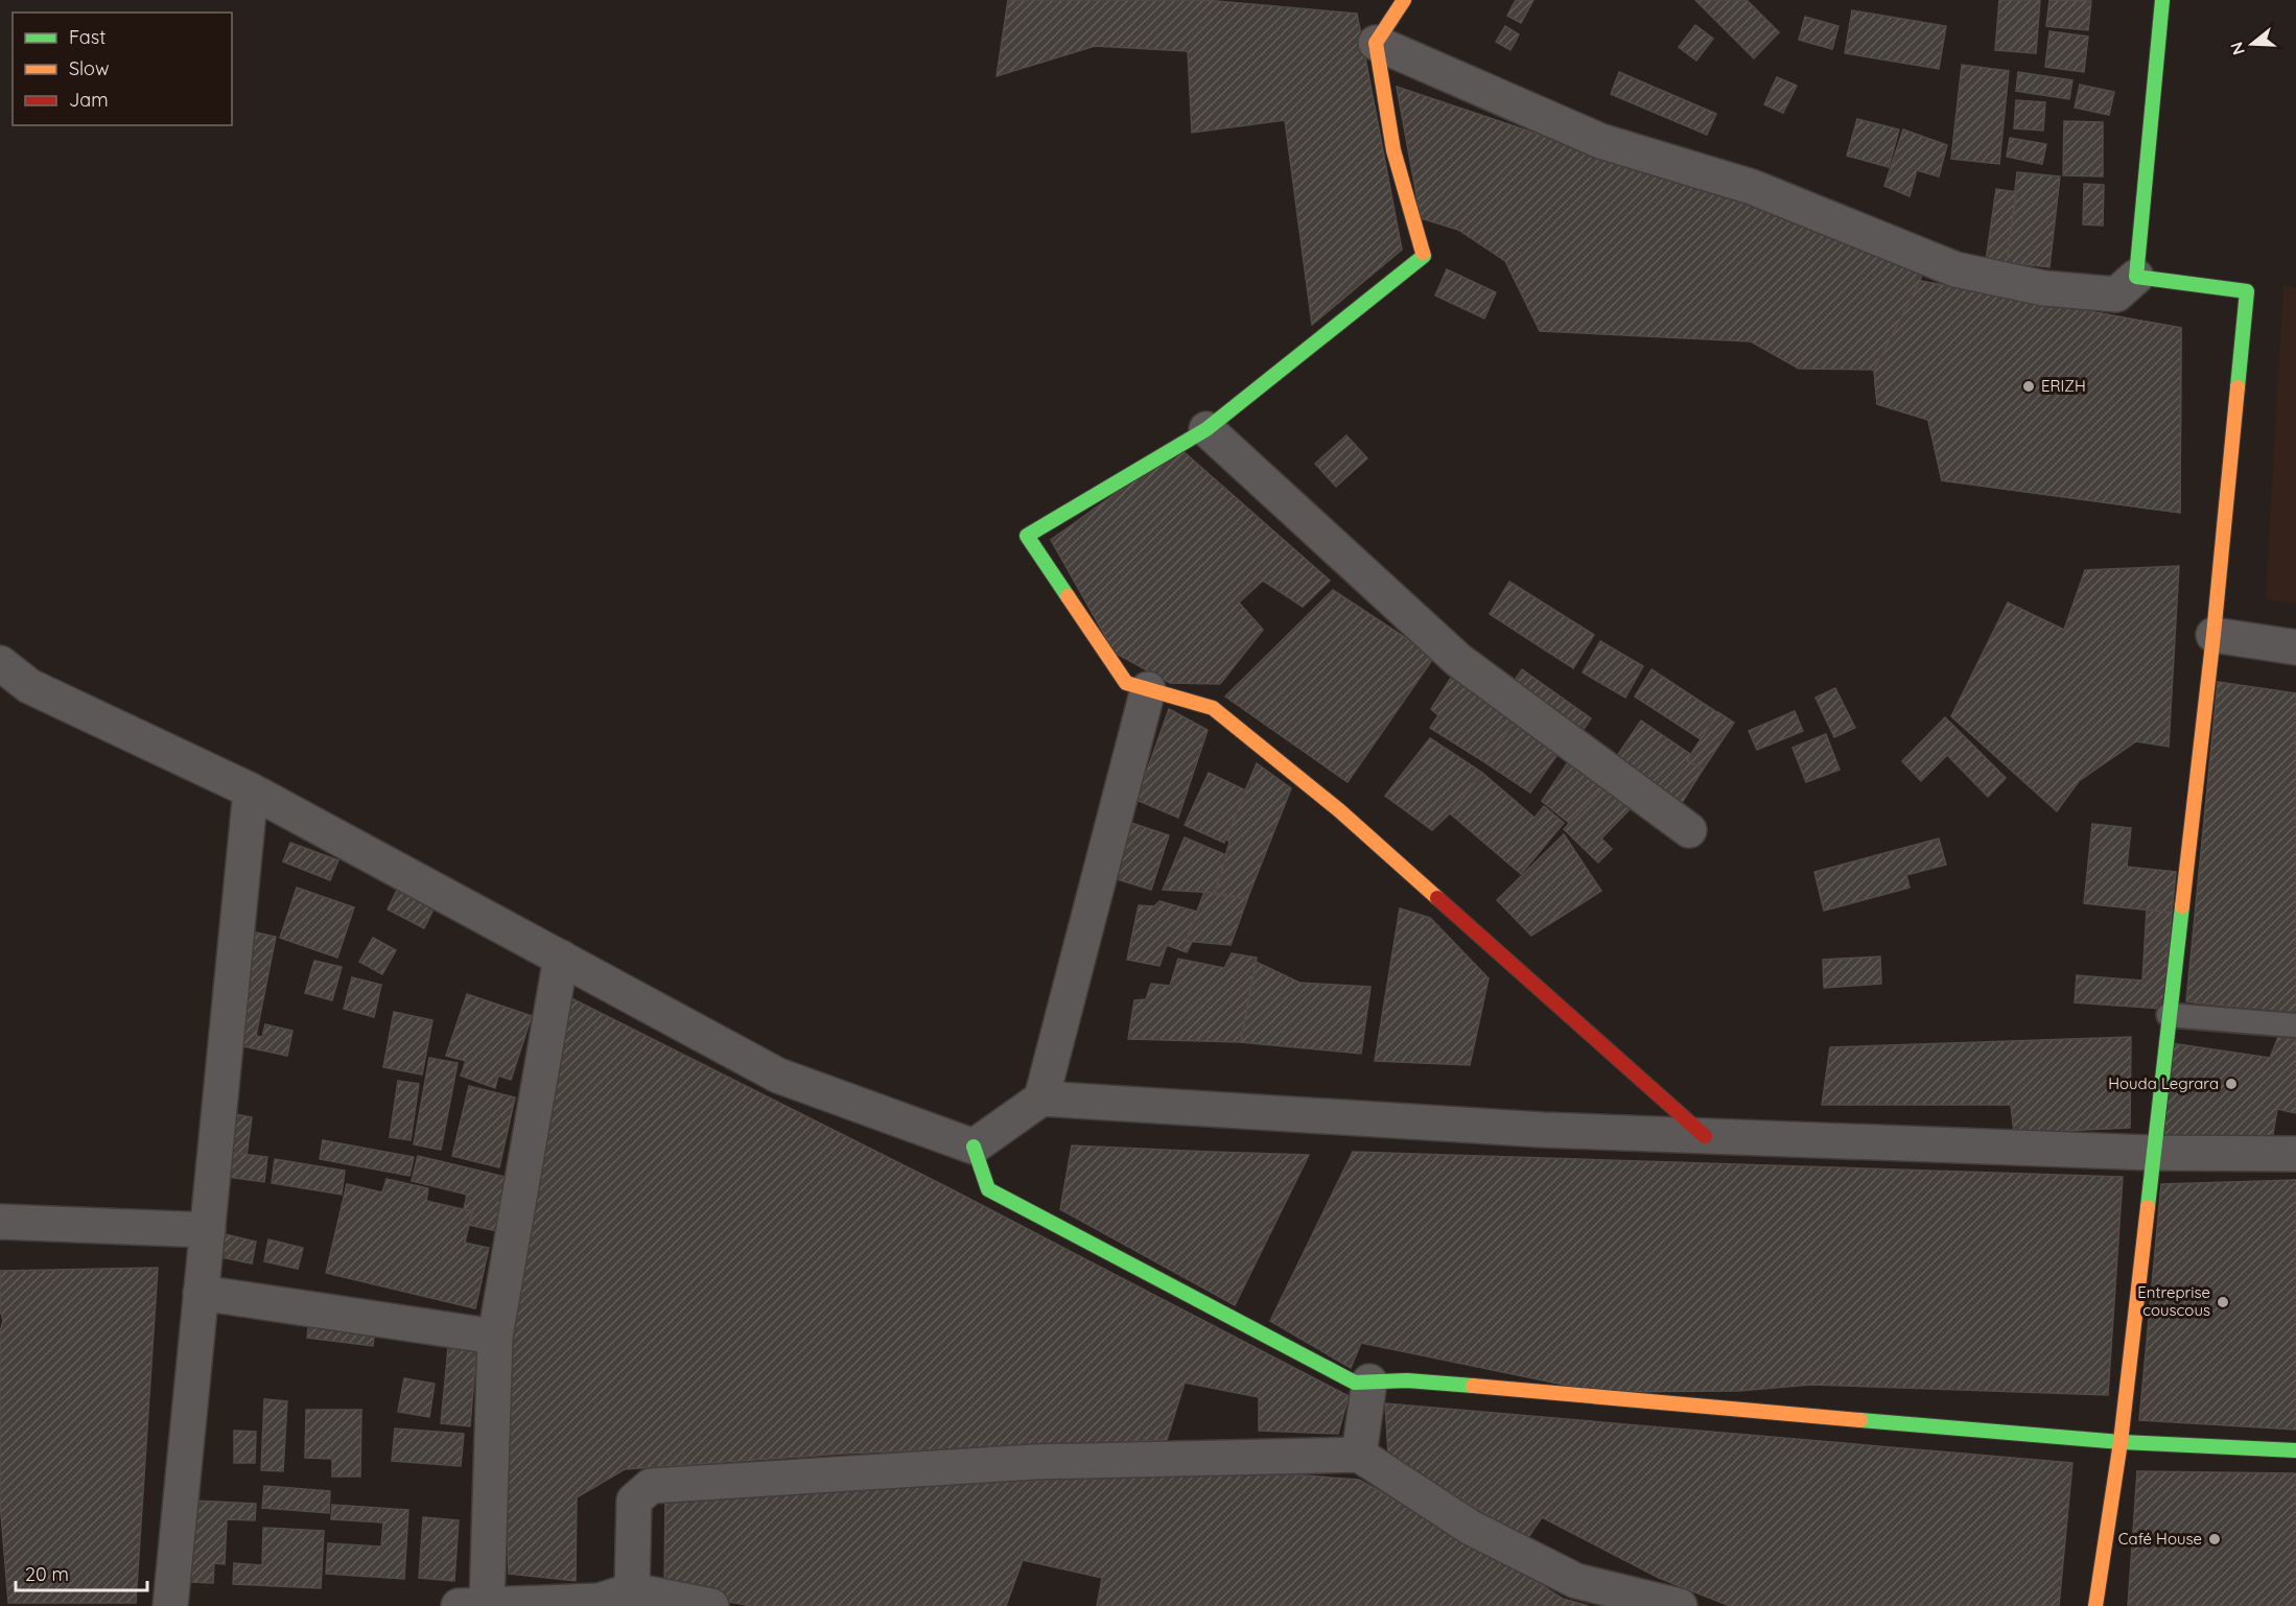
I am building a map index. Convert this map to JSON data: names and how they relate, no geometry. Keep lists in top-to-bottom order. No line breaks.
{"places":["ERIZH","Houda Legrara","Entreprise couscous","Café House"],"legend":["Fast","Slow","Jam"],"scale_bar":"20 m","north":"left"}
